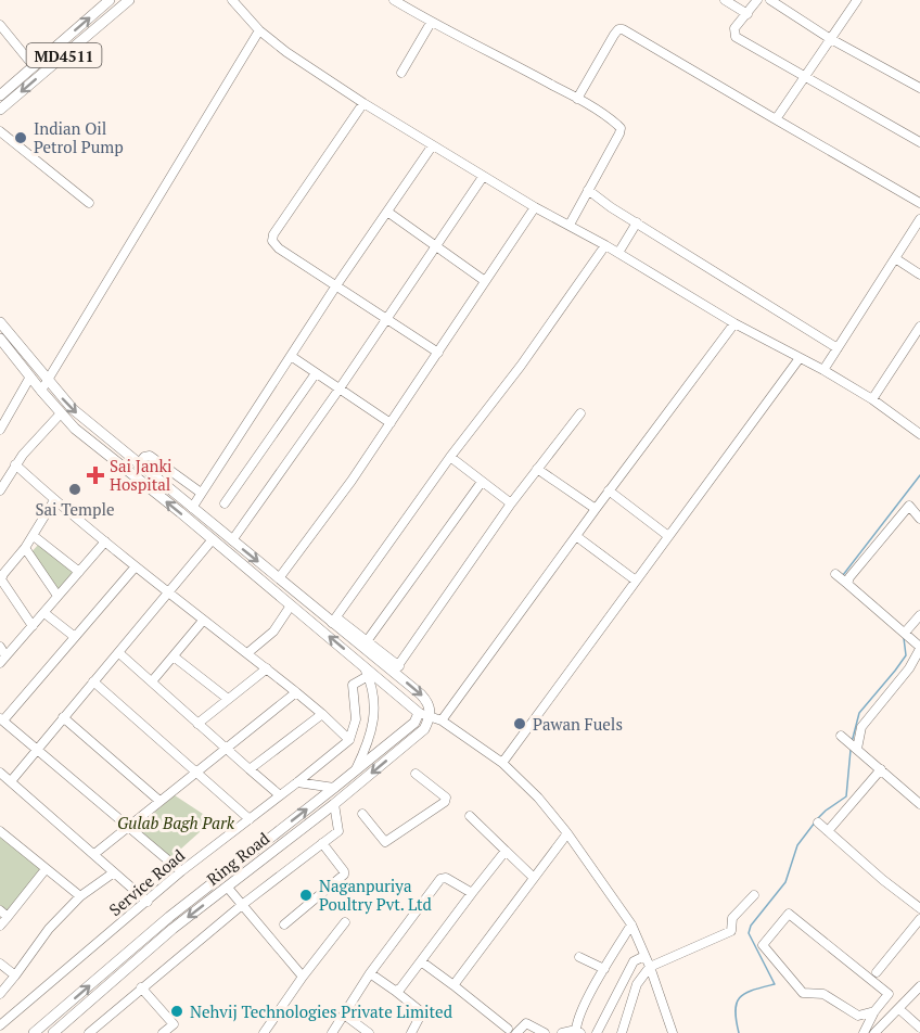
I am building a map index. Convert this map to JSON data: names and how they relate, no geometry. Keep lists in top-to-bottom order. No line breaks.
{"streets":{"main road":["MD4511","Ring Road"],"street":["Service Road"]},"parks":["Gulab Bagh Park"],"places":{"other":["Indian Oil Petrol Pump","Sai Temple","Pawan Fuels","Naganpuriya Poultry Pvt. Ltd","Nehvij Technologies Private Limited"],"health":["Sai Janki Hospital"]}}
